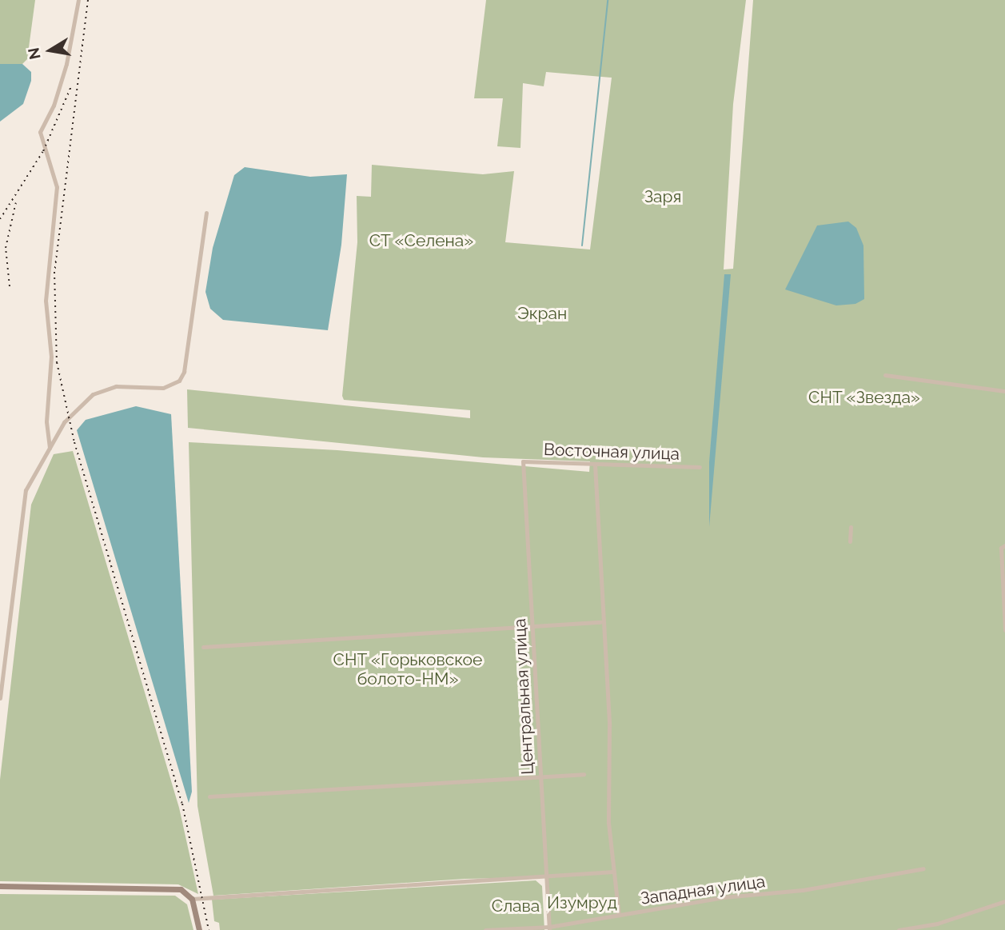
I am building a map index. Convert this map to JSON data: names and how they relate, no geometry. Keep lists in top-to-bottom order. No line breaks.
{"streets":{"street":["Восточная улица","Центральная улица","Западная улица"]},"crossings":[["Восточная улица","Центральная улица"],["Центральная улица","Западная улица"]],"parks":["Заря","СТ «Селена»","Экран","СНТ «Звезда»","СНТ «Горьковское болото-НМ»","Изумруд","Слава"],"north":"left"}
